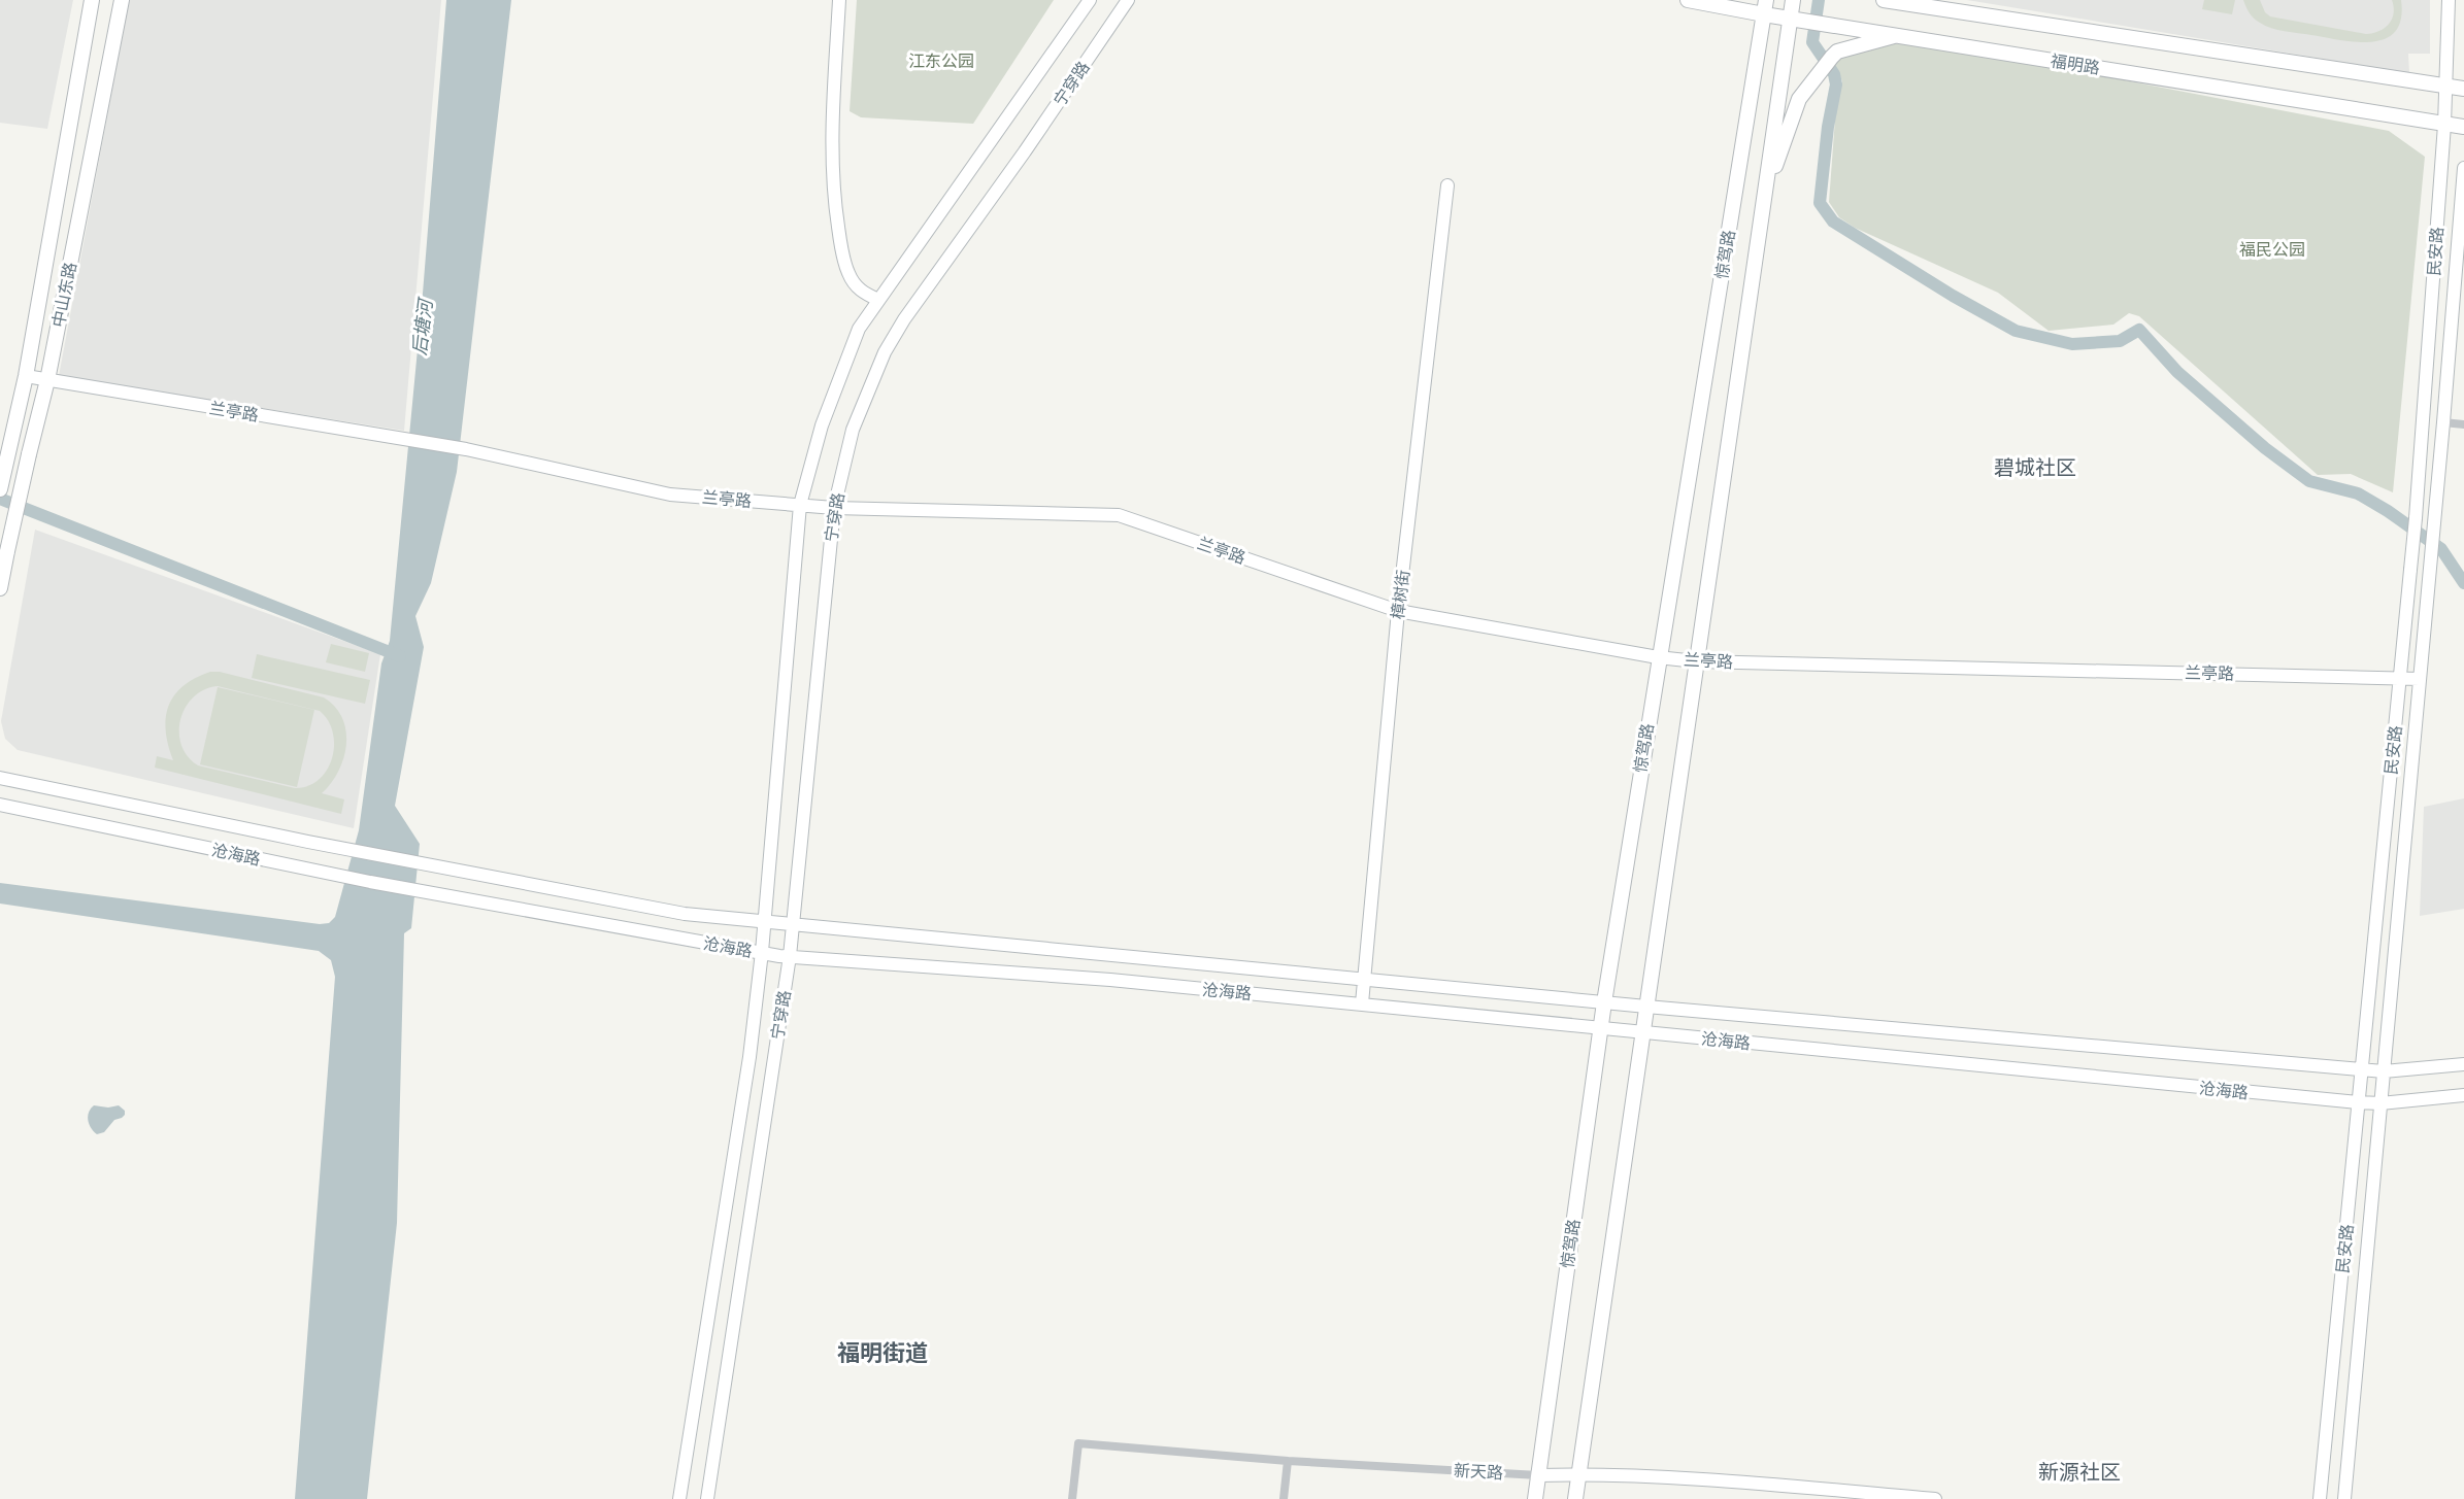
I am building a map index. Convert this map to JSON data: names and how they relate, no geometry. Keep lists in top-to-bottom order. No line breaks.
{"streets":{"main road":["福明路","宁穿路","民安路","惊驾路","中山东路","兰亭路","樟树街","沧海路","新天路"]},"crossings":[["福明路","民安路"],["福明路","惊驾路"],["宁穿路","兰亭路"],["宁穿路","沧海路"],["民安路","兰亭路"],["民安路","沧海路"],["惊驾路","兰亭路"],["惊驾路","沧海路"],["惊驾路","新天路"],["中山东路","兰亭路"],["兰亭路","樟树街"],["樟树街","沧海路"]],"districts":["碧城社区","福明街道","新源社区"],"water":["后塘河"],"parks":["江东公园","福民公园"]}
